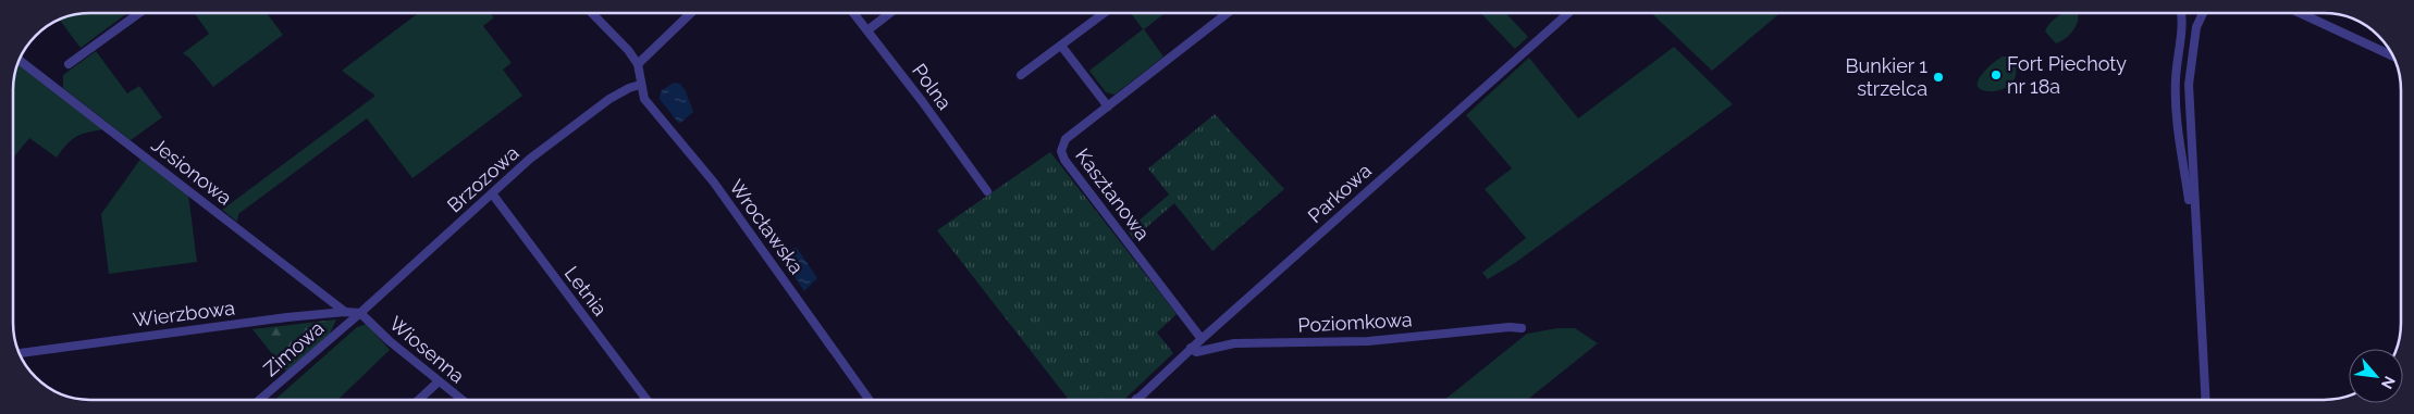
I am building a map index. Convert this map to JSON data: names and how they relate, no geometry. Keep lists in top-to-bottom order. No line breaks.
{"streets":{"street":["Polna","Jesionowa","Brzozowa","Parkowa","Kasztanowa","Wrocławska","Letnia","Wierzbowa","Poziomkowa","Zimowa","Wiosenna"]},"crossings":[["Jesionowa","Wierzbowa"],["Brzozowa","Wrocławska"],["Brzozowa","Letnia"],["Brzozowa","Wierzbowa"],["Brzozowa","Zimowa"],["Brzozowa","Wiosenna"],["Parkowa","Kasztanowa"],["Parkowa","Poziomkowa"],["Wierzbowa","Zimowa"],["Wierzbowa","Wiosenna"],["Zimowa","Wiosenna"]],"places":["Fort Piechoty nr 18a","Bunkier 1 strzelca"],"north":"bottom right"}
